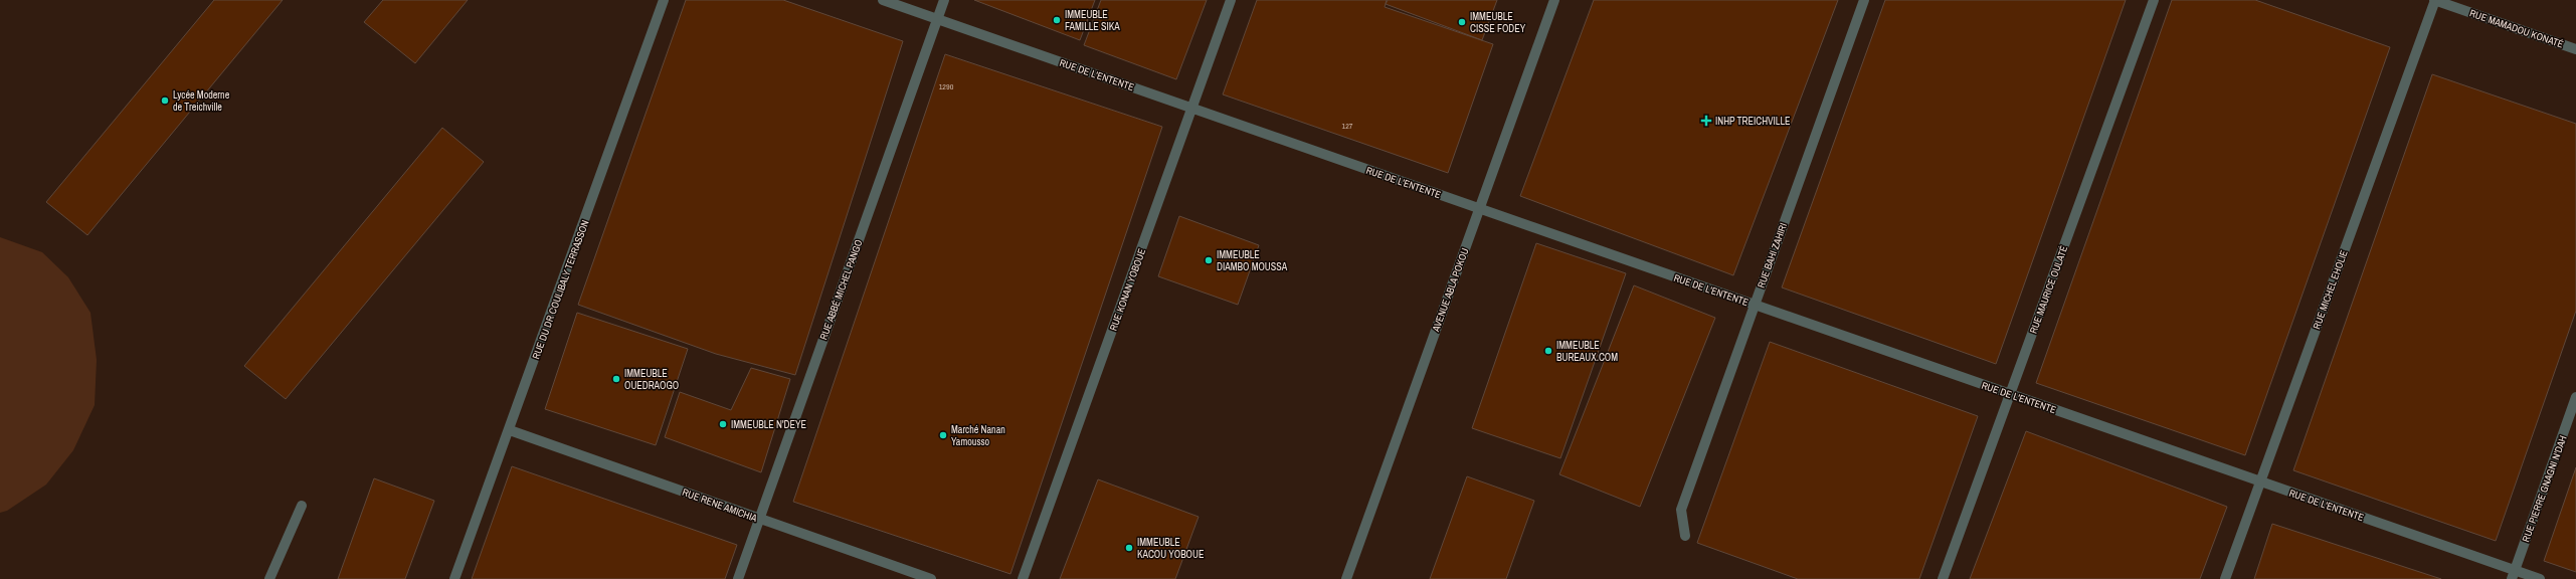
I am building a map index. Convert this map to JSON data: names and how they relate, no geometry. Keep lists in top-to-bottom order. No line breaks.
{"streets":{"street":["RUE MAMADOU KONATÉ","RUE DE L'ENTENTE","RUE BAHI ZAHIRI","RUE DU DR COULIBALY TERRASSON","RUE ABBÉ MICHEL PANGO","RUE KONAN YOBOUE","AVENUE ABLA POKOU","RUE MAURICE OULATÉ","RUE MICHEL EHOLIE","RUE PIERRE GNAGNI N'DAH","RUE RENE AMICHIA"]},"crossings":[["RUE MAMADOU KONATÉ","RUE MICHEL EHOLIE"],["RUE DE L'ENTENTE","RUE BAHI ZAHIRI"],["RUE DE L'ENTENTE","RUE ABBÉ MICHEL PANGO"],["RUE DE L'ENTENTE","RUE KONAN YOBOUE"],["RUE DE L'ENTENTE","AVENUE ABLA POKOU"],["RUE DE L'ENTENTE","RUE MAURICE OULATÉ"],["RUE DE L'ENTENTE","RUE MICHEL EHOLIE"],["RUE DE L'ENTENTE","RUE PIERRE GNAGNI N'DAH"],["RUE DU DR COULIBALY TERRASSON","RUE RENE AMICHIA"],["RUE ABBÉ MICHEL PANGO","RUE RENE AMICHIA"]],"places":{"other":["IMMEUBLE FAMILLE SIKA","IMMEUBLE CISSE FODEY","Lycée Moderne de Treichville","IMMEUBLE DIAMBO MOUSSA","IMMEUBLE BUREAUX.COM","IMMEUBLE OUEDRAOGO","IMMEUBLE N'DEYE","Marché Nanan Yamousso","IMMEUBLE KACOU YOBOUE"],"health":["INHP TREICHVILLE"]},"house_numbers":["1290","127"]}
